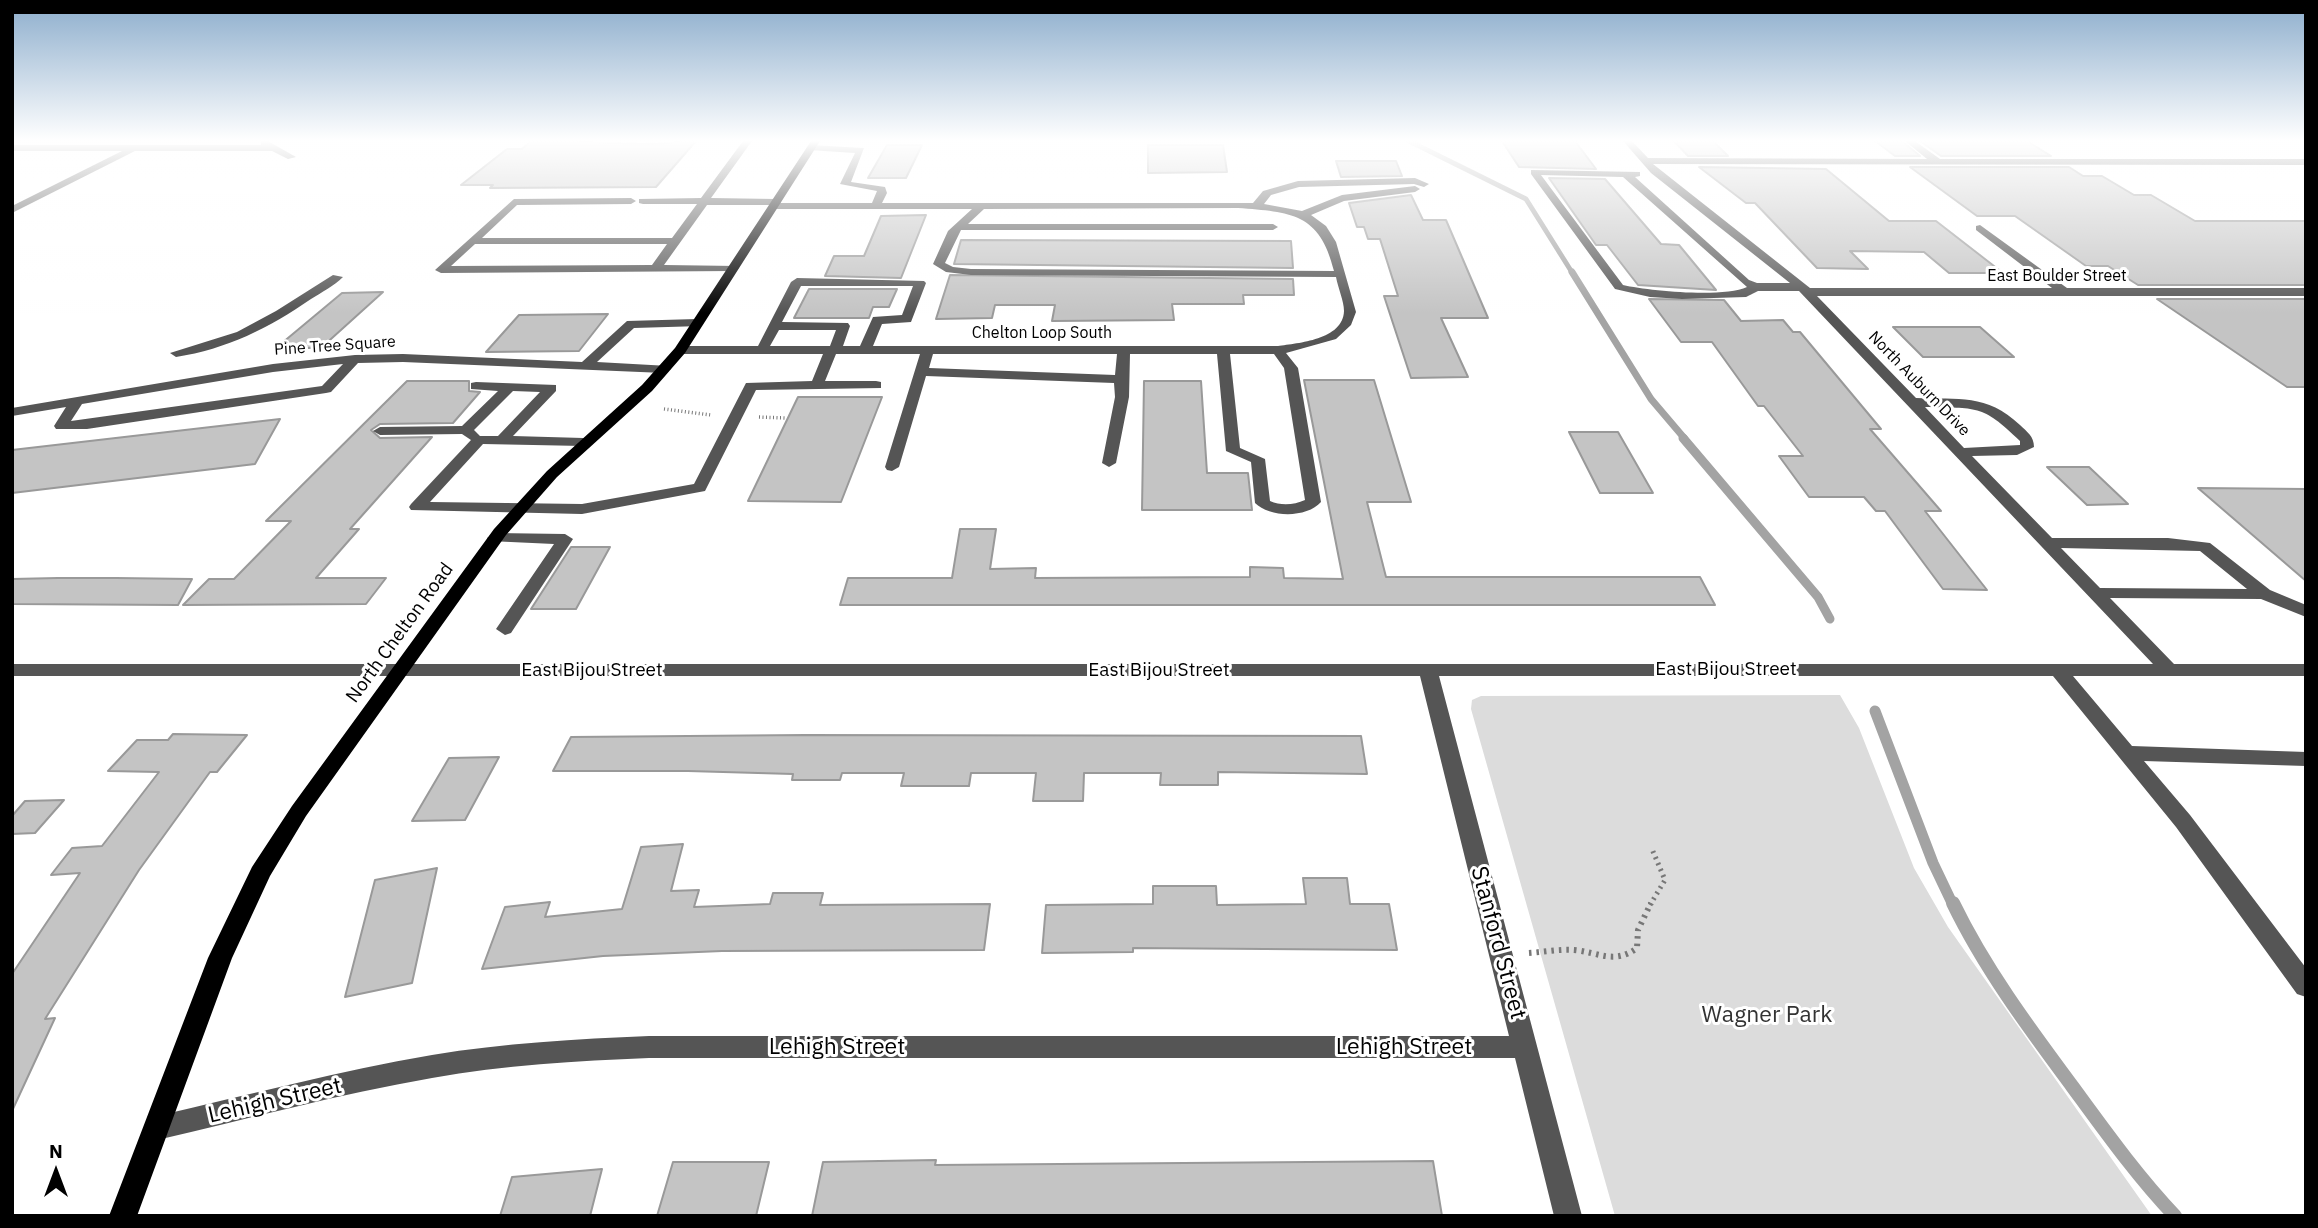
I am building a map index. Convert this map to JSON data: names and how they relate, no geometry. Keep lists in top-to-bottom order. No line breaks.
{"streets":{"main road":["North Chelton Road"],"street":["East Boulder Street","Chelton Loop South","Pine Tree Square","North Auburn Drive","East Bijou Street","Stanford Street","Lehigh Street"]},"crossings":[["East Boulder Street","North Auburn Drive"],["Chelton Loop South","North Chelton Road"],["Pine Tree Square","North Chelton Road"],["North Auburn Drive","East Bijou Street"],["North Chelton Road","East Bijou Street"],["North Chelton Road","Lehigh Street"],["East Bijou Street","Stanford Street"],["Stanford Street","Lehigh Street"]],"parks":["Wagner Park"],"north":"top"}
